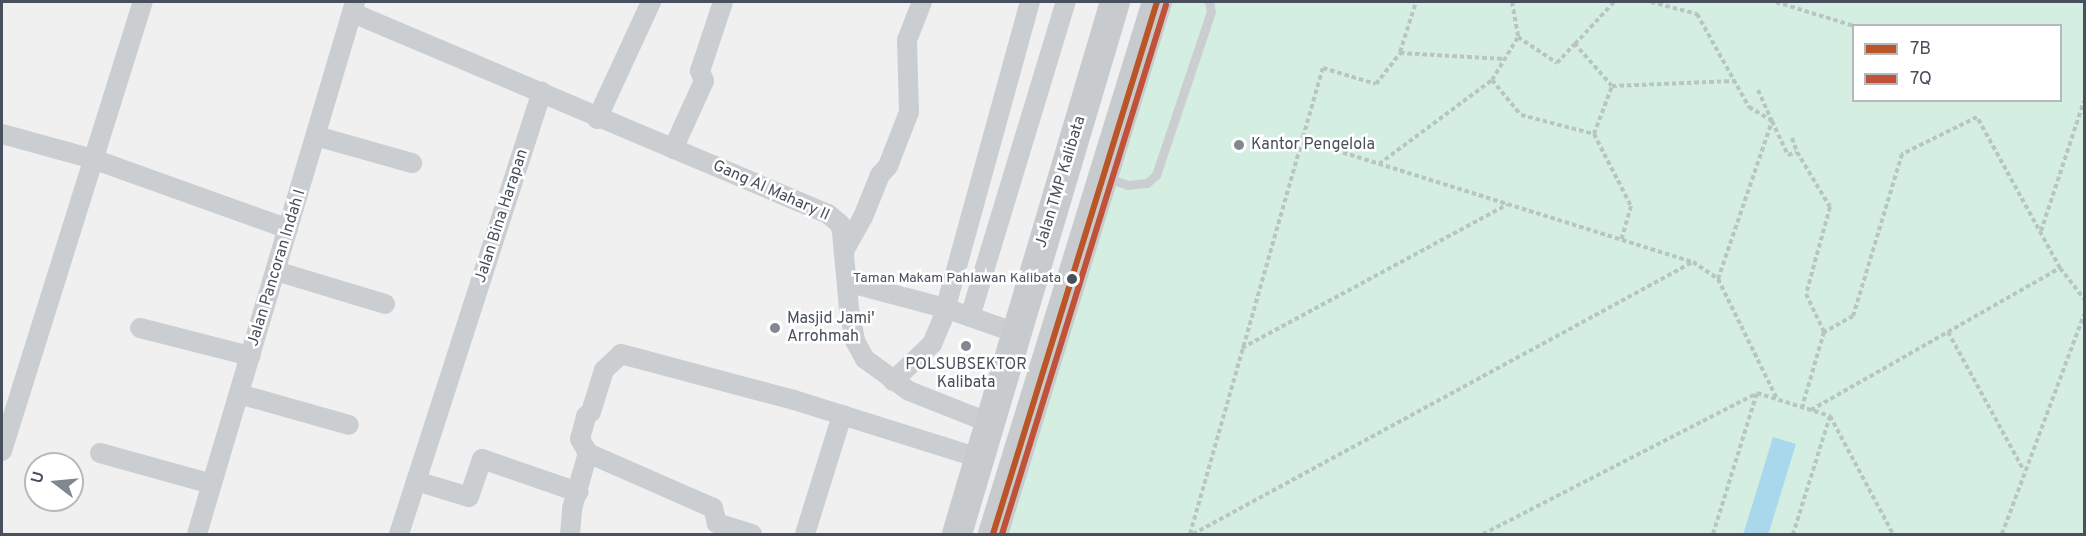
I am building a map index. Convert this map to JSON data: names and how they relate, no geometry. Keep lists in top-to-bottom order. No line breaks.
{"streets":{"main road":["Jalan TMP Kalibata"],"street":["Gang Al Mahary II","Jalan Bina Harapan","Jalan Pancoran Indah I"]},"crossings":[["Jalan TMP Kalibata","Gang Al Mahary II"],["Gang Al Mahary II","Jalan Bina Harapan"]],"places":["Kantor Pengelola","Taman Makam Pahlawan Kalibata","Masjid Jami' Arrohmah","POLSUBSEKTOR Kalibata"],"lines":["transit line 7B","transit line 7Q"],"legend":["7B","7Q"],"north":"left"}
